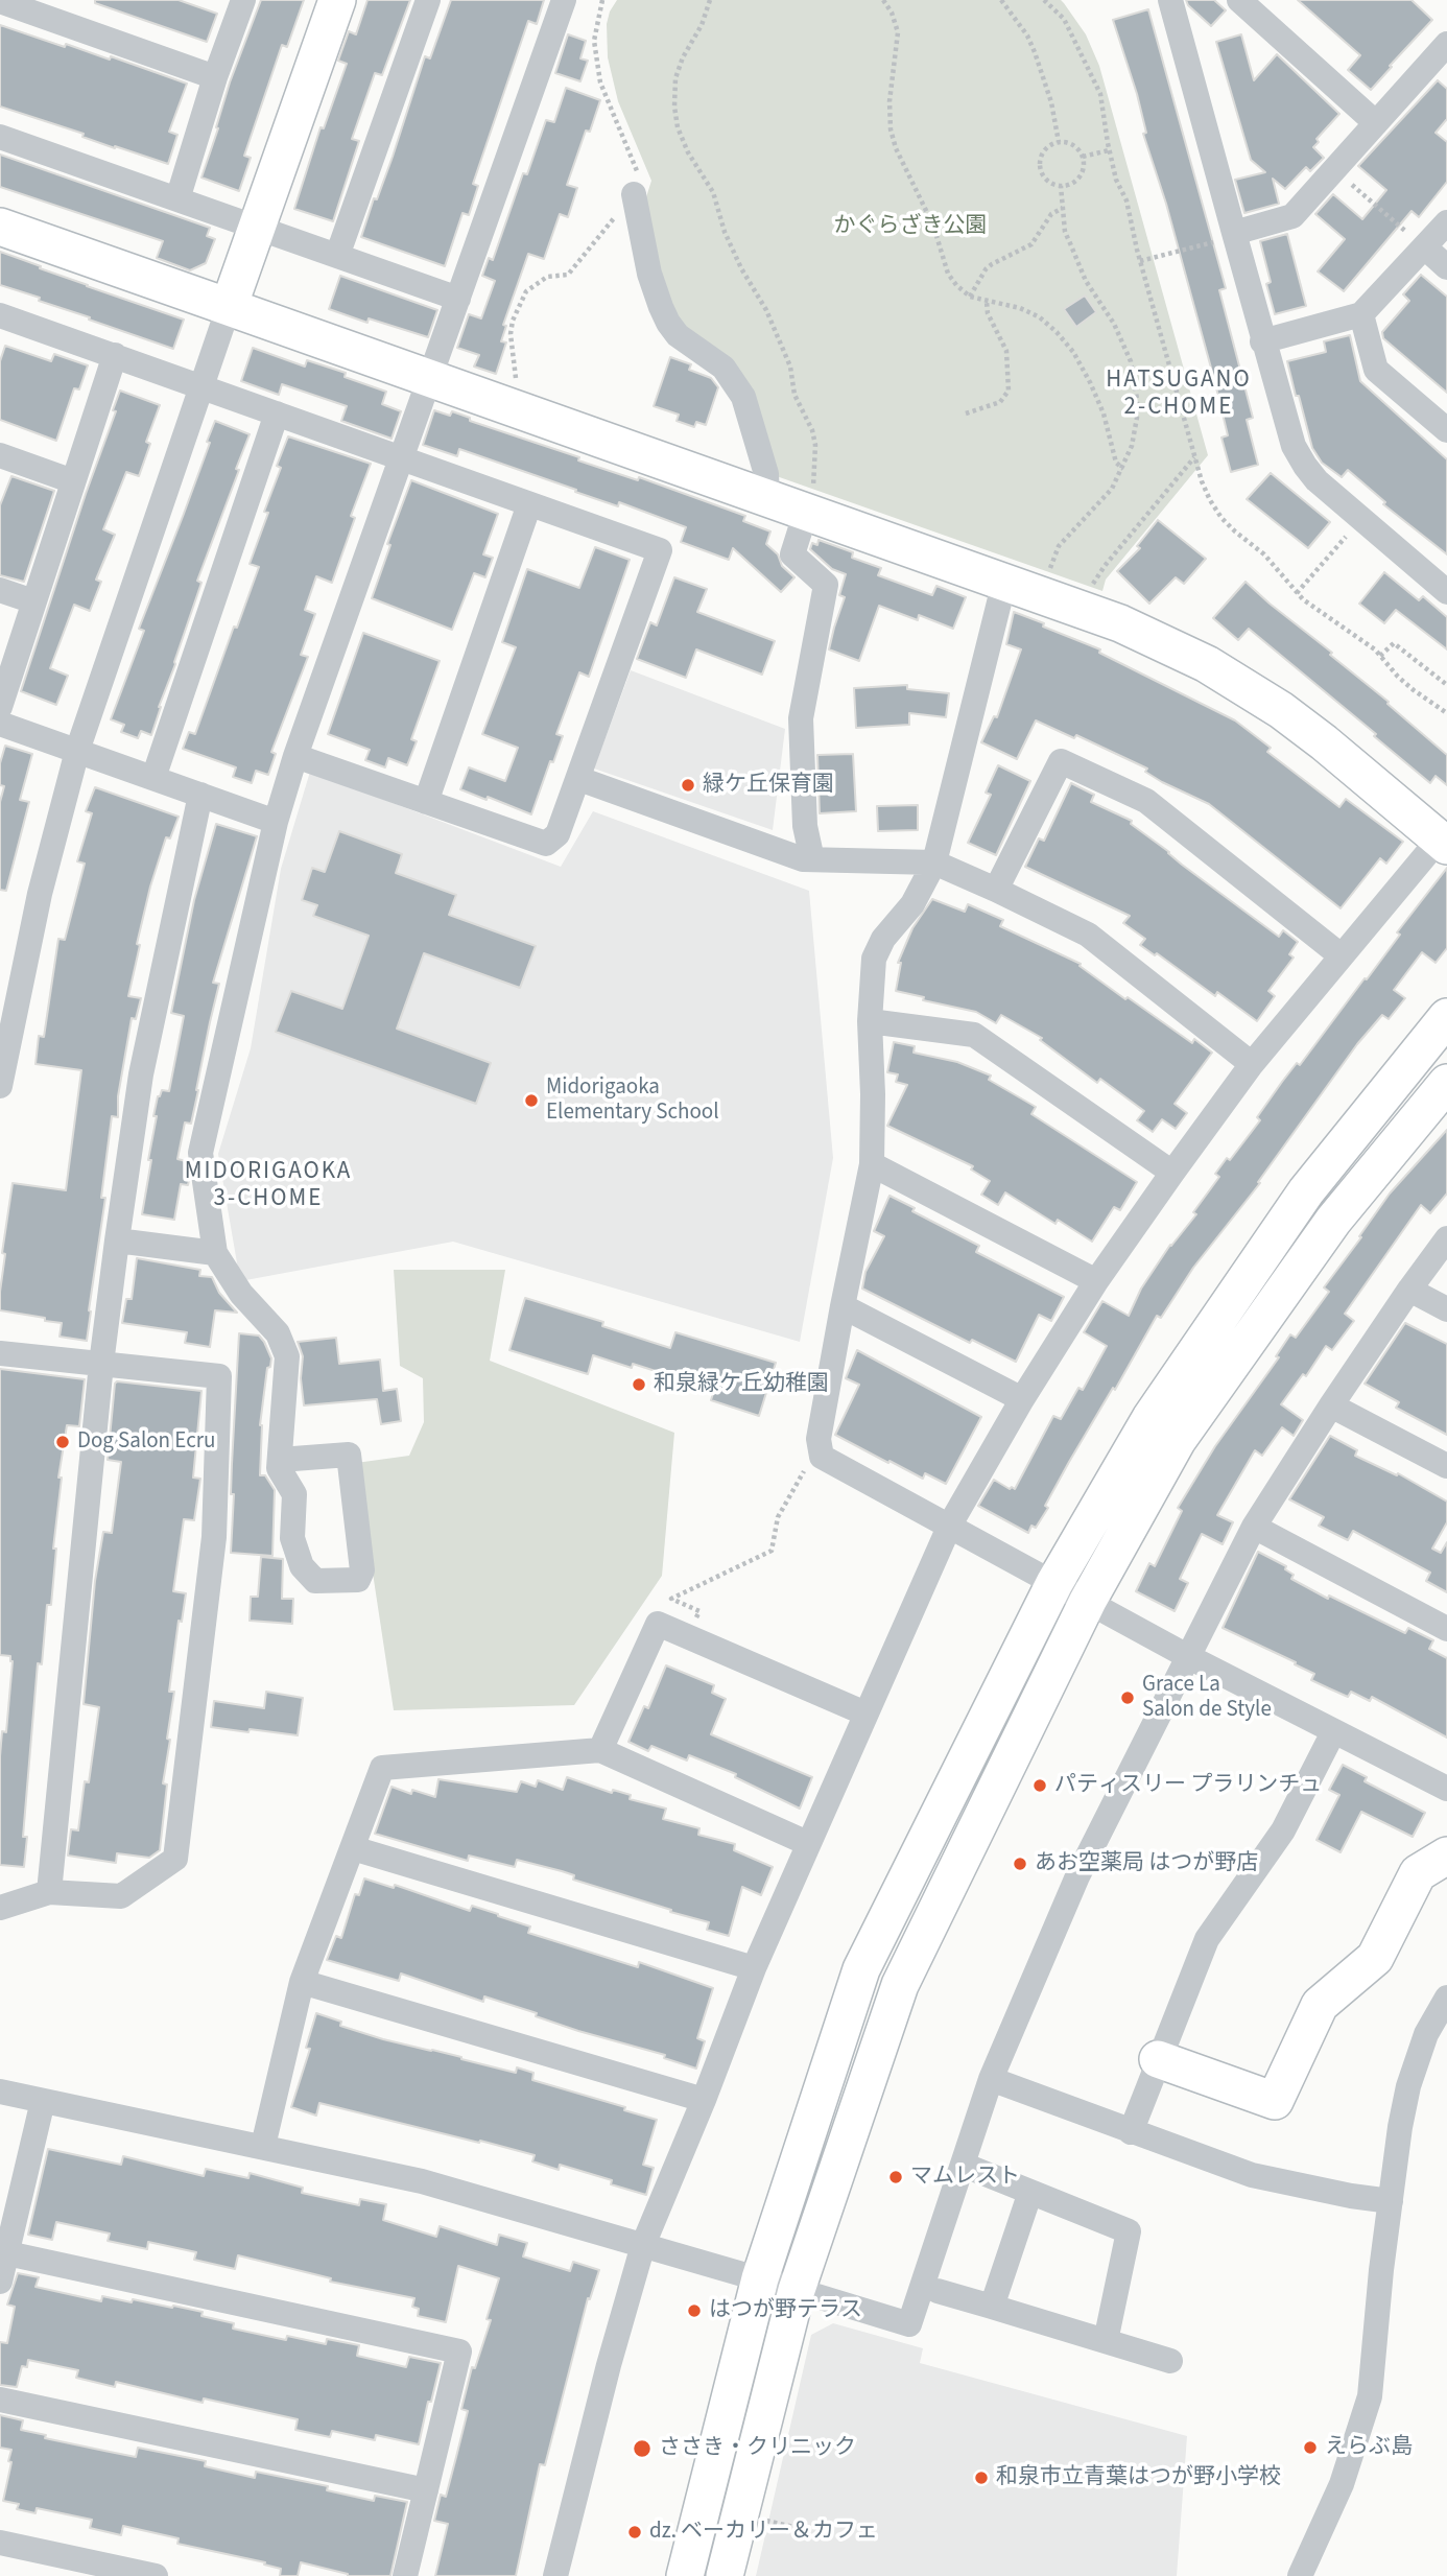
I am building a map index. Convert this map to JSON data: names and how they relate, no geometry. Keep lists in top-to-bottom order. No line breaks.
{"districts":["HATSUGANO 2-CHOME","MIDORIGAOKA 3-CHOME"],"parks":["かぐらざき公園"],"places":["緑ケ丘保育園","Midorigaoka Elementary School","和泉緑ケ丘幼稚園","Dog Salon Ecru","Grace La Salon de Style","パティスリー プラリンチュ","あお空薬局 はつが野店","マムレスト","はつが野テラス","えらぶ島","ささき・クリニック","和泉市立青葉はつが野小学校","dz. ベーカリー＆カフェ"]}
